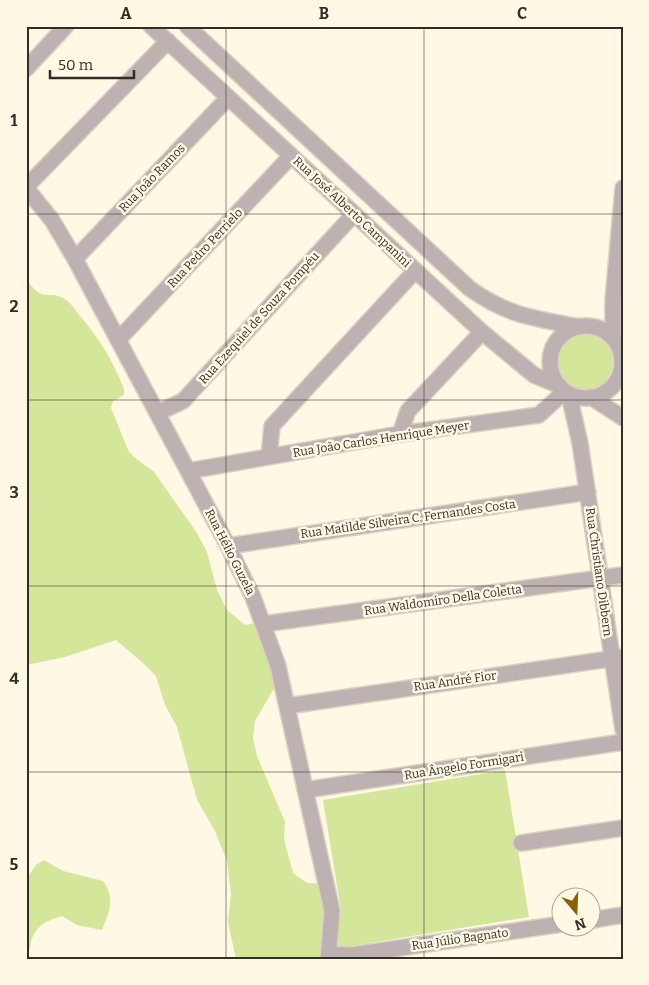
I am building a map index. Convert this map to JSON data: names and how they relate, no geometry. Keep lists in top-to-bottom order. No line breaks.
{"streets":{"street":["Rua João Ramos","Rua José Alberto Campanini","Rua Pedro Perrielo","Rua Ezequiel de Souza Pompéu","Rua João Carlos Henrique Meyer","Rua Matilde Silveira C. Fernandes Costa","Rua Hélio Guzela","Rua Christiano Dibbern","Rua Waldomiro Della Coletta","Rua André Fior","Rua Ângelo Formigari","Rua Júlio Bagnato"]},"crossings":[["Rua João Ramos","Rua José Alberto Campanini"],["Rua João Ramos","Rua Hélio Guzela"],["Rua José Alberto Campanini","Rua Pedro Perrielo"],["Rua José Alberto Campanini","Rua Ezequiel de Souza Pompéu"],["Rua José Alberto Campanini","Rua João Carlos Henrique Meyer"],["Rua José Alberto Campanini","Rua Christiano Dibbern"],["Rua Pedro Perrielo","Rua Hélio Guzela"],["Rua Ezequiel de Souza Pompéu","Rua Hélio Guzela"],["Rua João Carlos Henrique Meyer","Rua Hélio Guzela"],["Rua João Carlos Henrique Meyer","Rua Christiano Dibbern"],["Rua Matilde Silveira C. Fernandes Costa","Rua Hélio Guzela"],["Rua Matilde Silveira C. Fernandes Costa","Rua Christiano Dibbern"],["Rua Hélio Guzela","Rua Waldomiro Della Coletta"],["Rua Hélio Guzela","Rua André Fior"],["Rua Hélio Guzela","Rua Ângelo Formigari"],["Rua Hélio Guzela","Rua Júlio Bagnato"],["Rua Christiano Dibbern","Rua Waldomiro Della Coletta"],["Rua Christiano Dibbern","Rua André Fior"]],"scale_bar":"50 m","north":"bottom","grid":{"columns":["A","B","C"],"rows":["1","2","3","4","5"]}}
